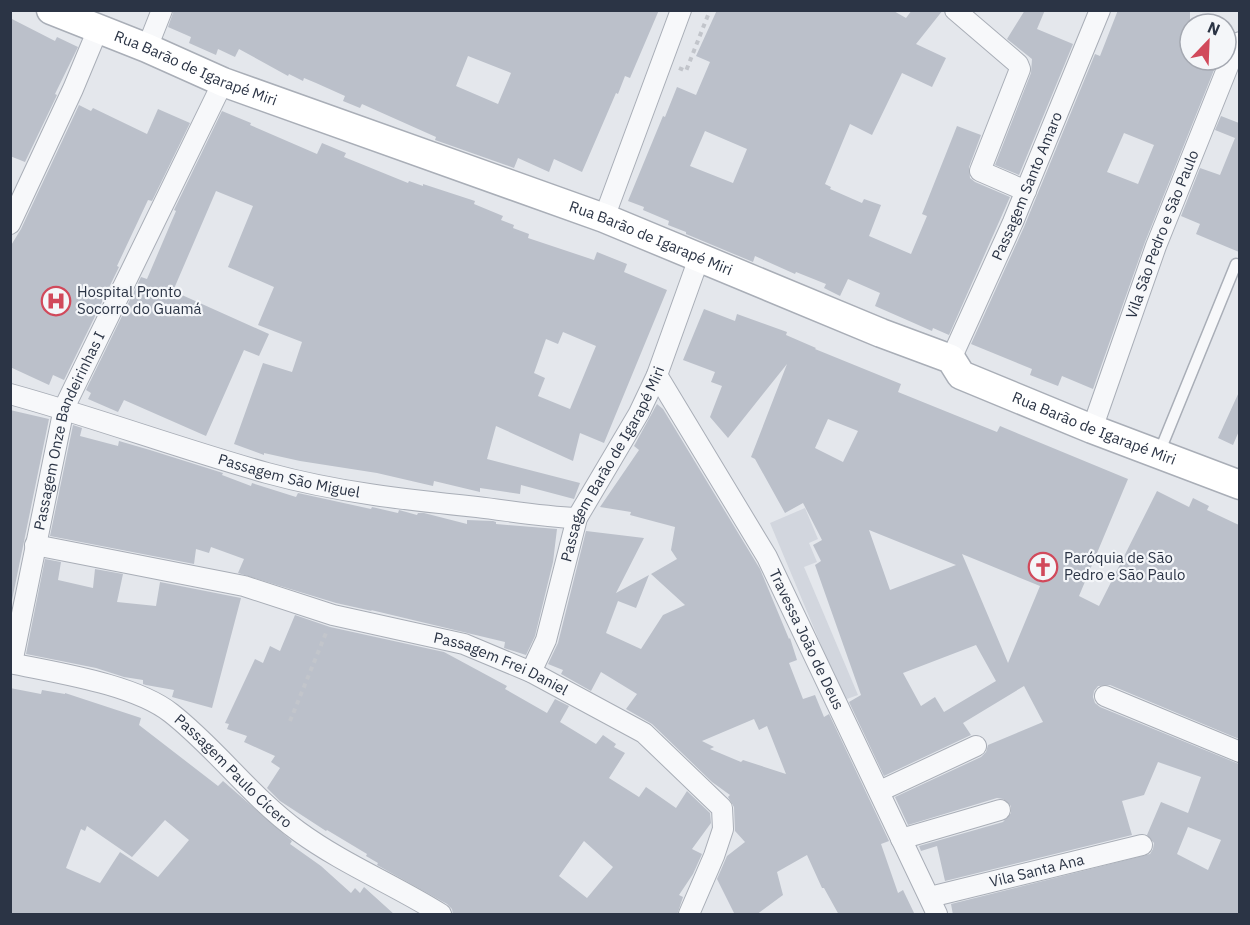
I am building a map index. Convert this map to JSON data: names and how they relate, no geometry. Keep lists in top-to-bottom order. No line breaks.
{"streets":{"main road":["Rua Barão de Igarapé Miri"],"street":["Passagem Santo Amaro","Vila São Pedro e São Paulo","Passagem Onze Bandeirinhas I","Passagem Barão de Igarapé Miri","Passagem São Miguel","Travessa João de Deus","Passagem Frei Daniel","Passagem Paulo Cícero","Vila Santa Ana"]},"crossings":[["Rua Barão de Igarapé Miri","Passagem Santo Amaro"],["Rua Barão de Igarapé Miri","Vila São Pedro e São Paulo"],["Rua Barão de Igarapé Miri","Passagem Onze Bandeirinhas I"],["Rua Barão de Igarapé Miri","Passagem Barão de Igarapé Miri"],["Passagem Onze Bandeirinhas I","Passagem São Miguel"],["Passagem Onze Bandeirinhas I","Passagem Frei Daniel"],["Passagem Onze Bandeirinhas I","Passagem Paulo Cícero"],["Passagem Barão de Igarapé Miri","Passagem São Miguel"],["Passagem Barão de Igarapé Miri","Travessa João de Deus"],["Passagem Barão de Igarapé Miri","Passagem Frei Daniel"],["Travessa João de Deus","Vila Santa Ana"]],"places":{"hospital":["Hospital Pronto Socorro do Guamá"],"church":["Paróquia de São Pedro e São Paulo"]},"north":"top right"}
